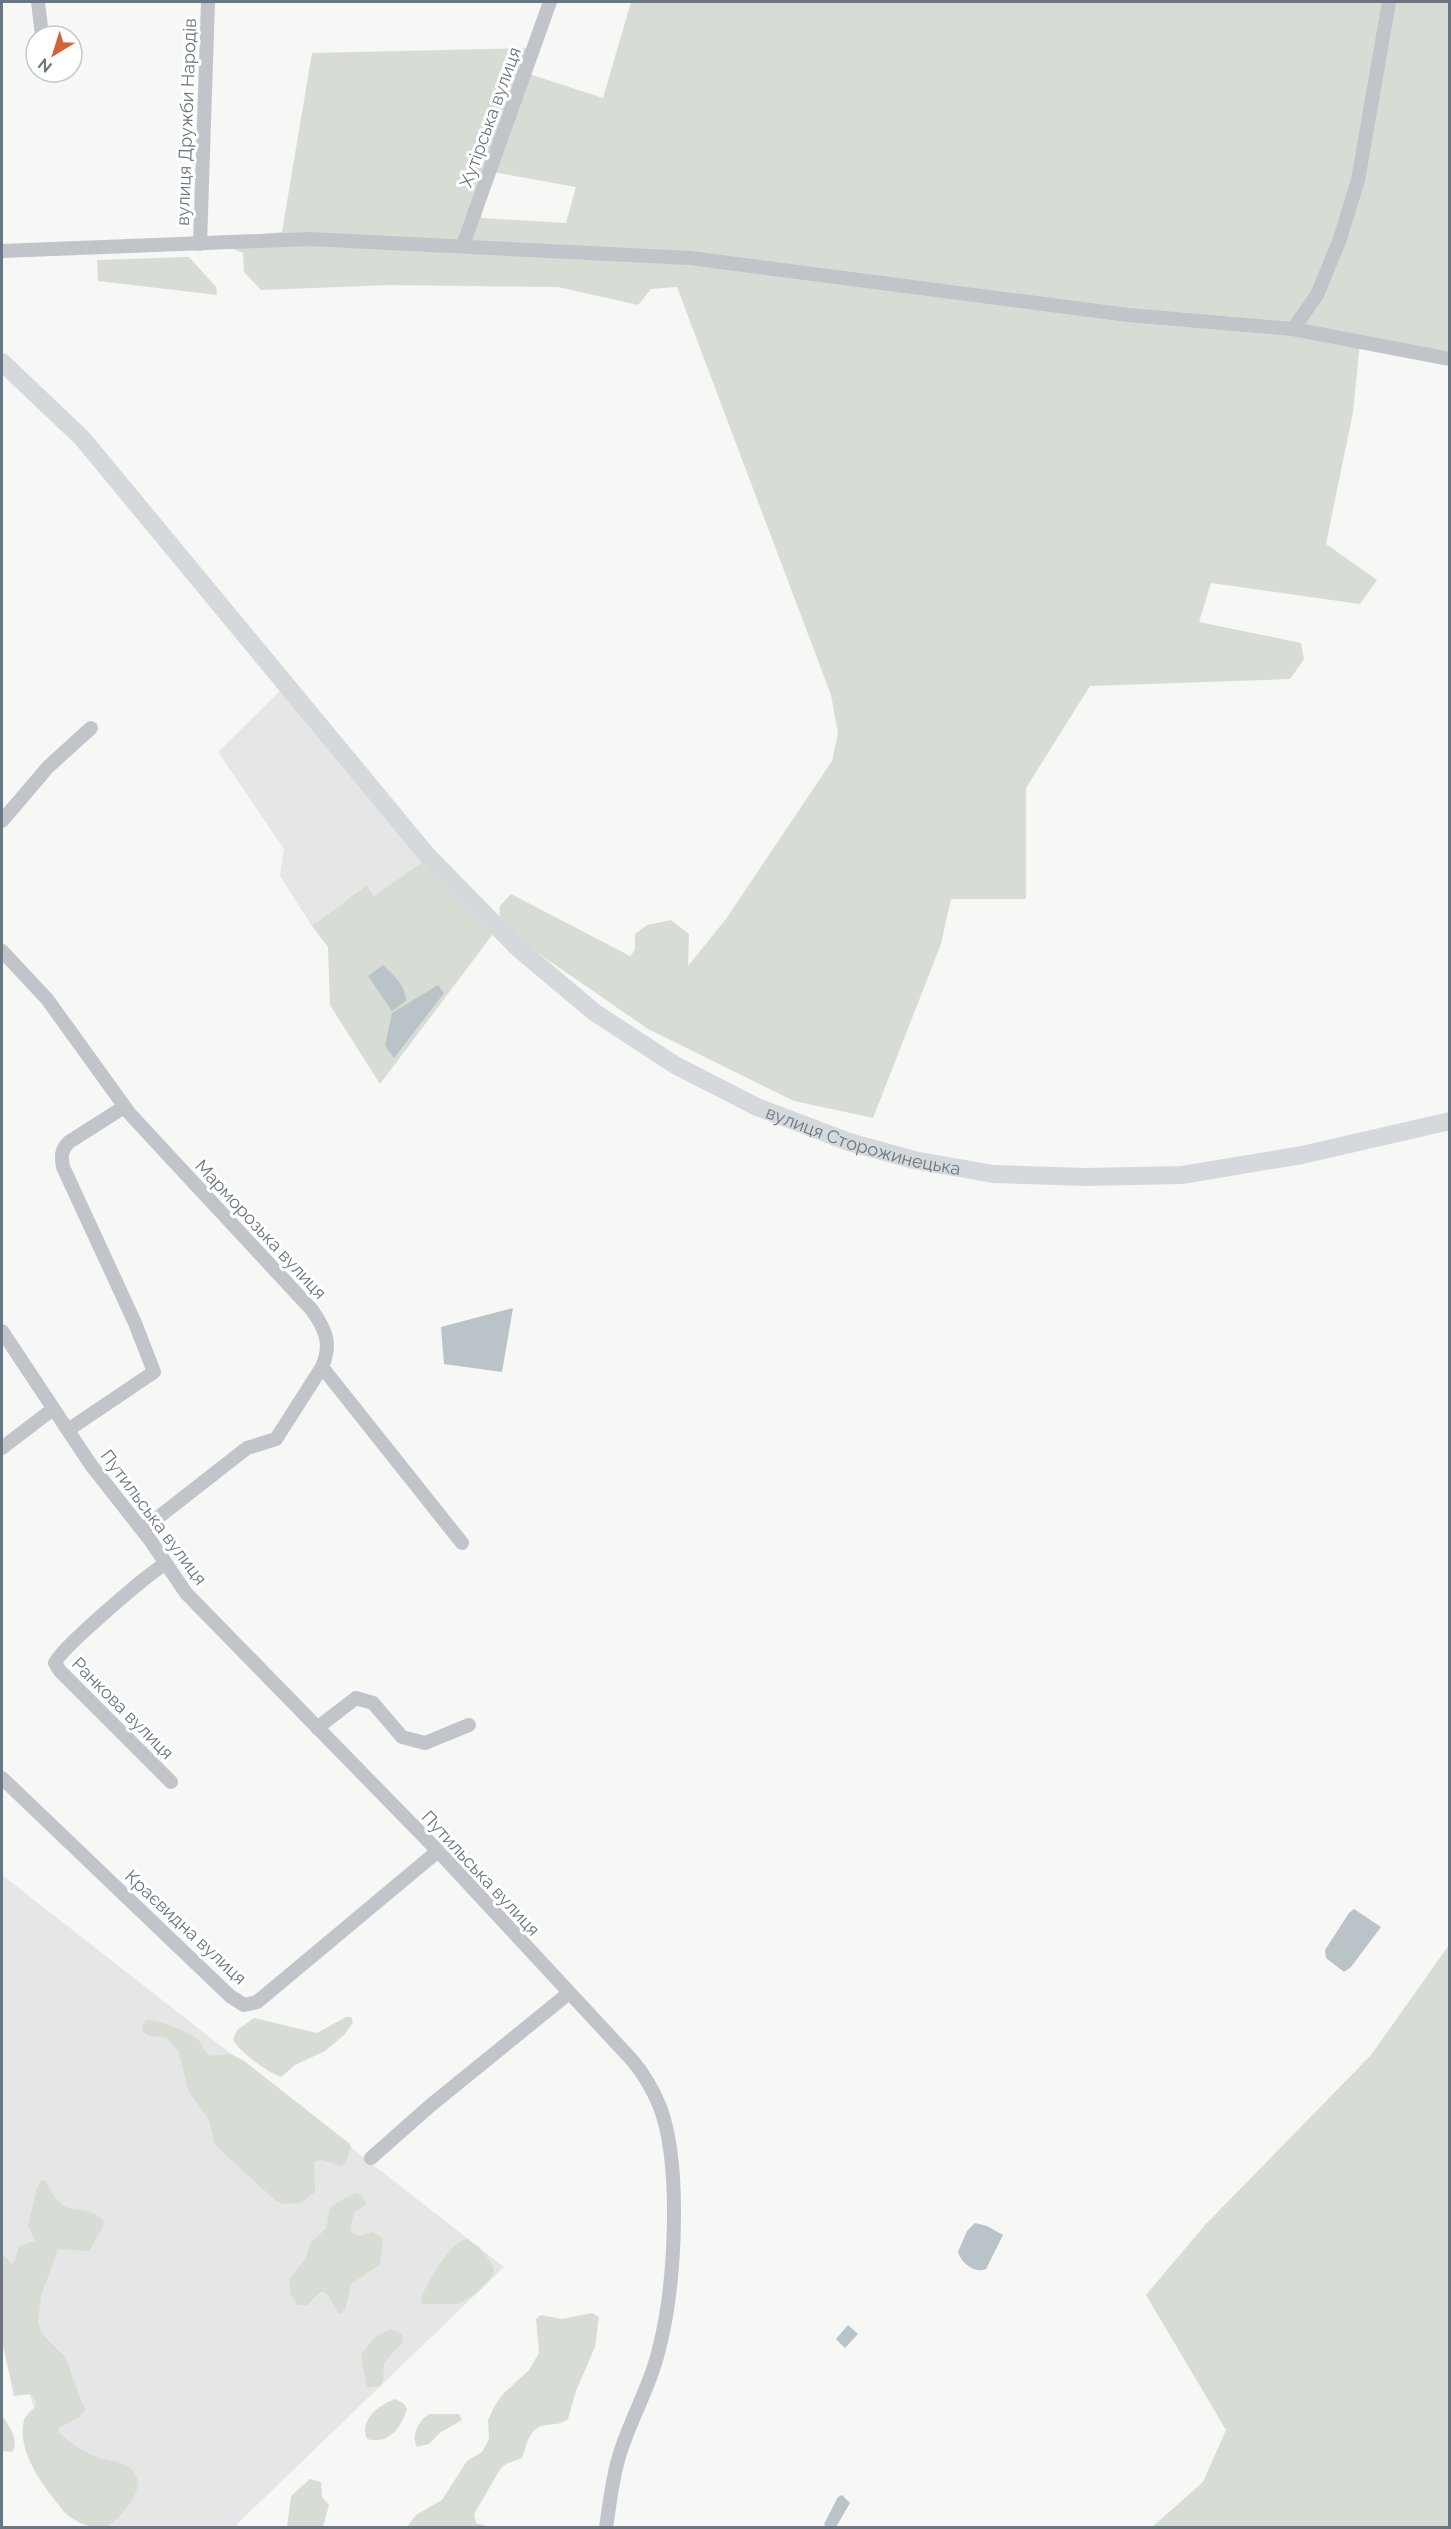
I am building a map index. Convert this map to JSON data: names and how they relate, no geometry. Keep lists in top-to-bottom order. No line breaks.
{"streets":{"main road":["вулиця Сторожинецька"],"street":["Хутірська вулиця","вулиця Дружби Народів","Марморозька вулиця","Путильська вулиця","Ранкова вулиця","Краєвидна вулиця"]},"crossings":[["Путильська вулиця","Ранкова вулиця"],["Путильська вулиця","Краєвидна вулиця"]],"north":"bottom left"}
